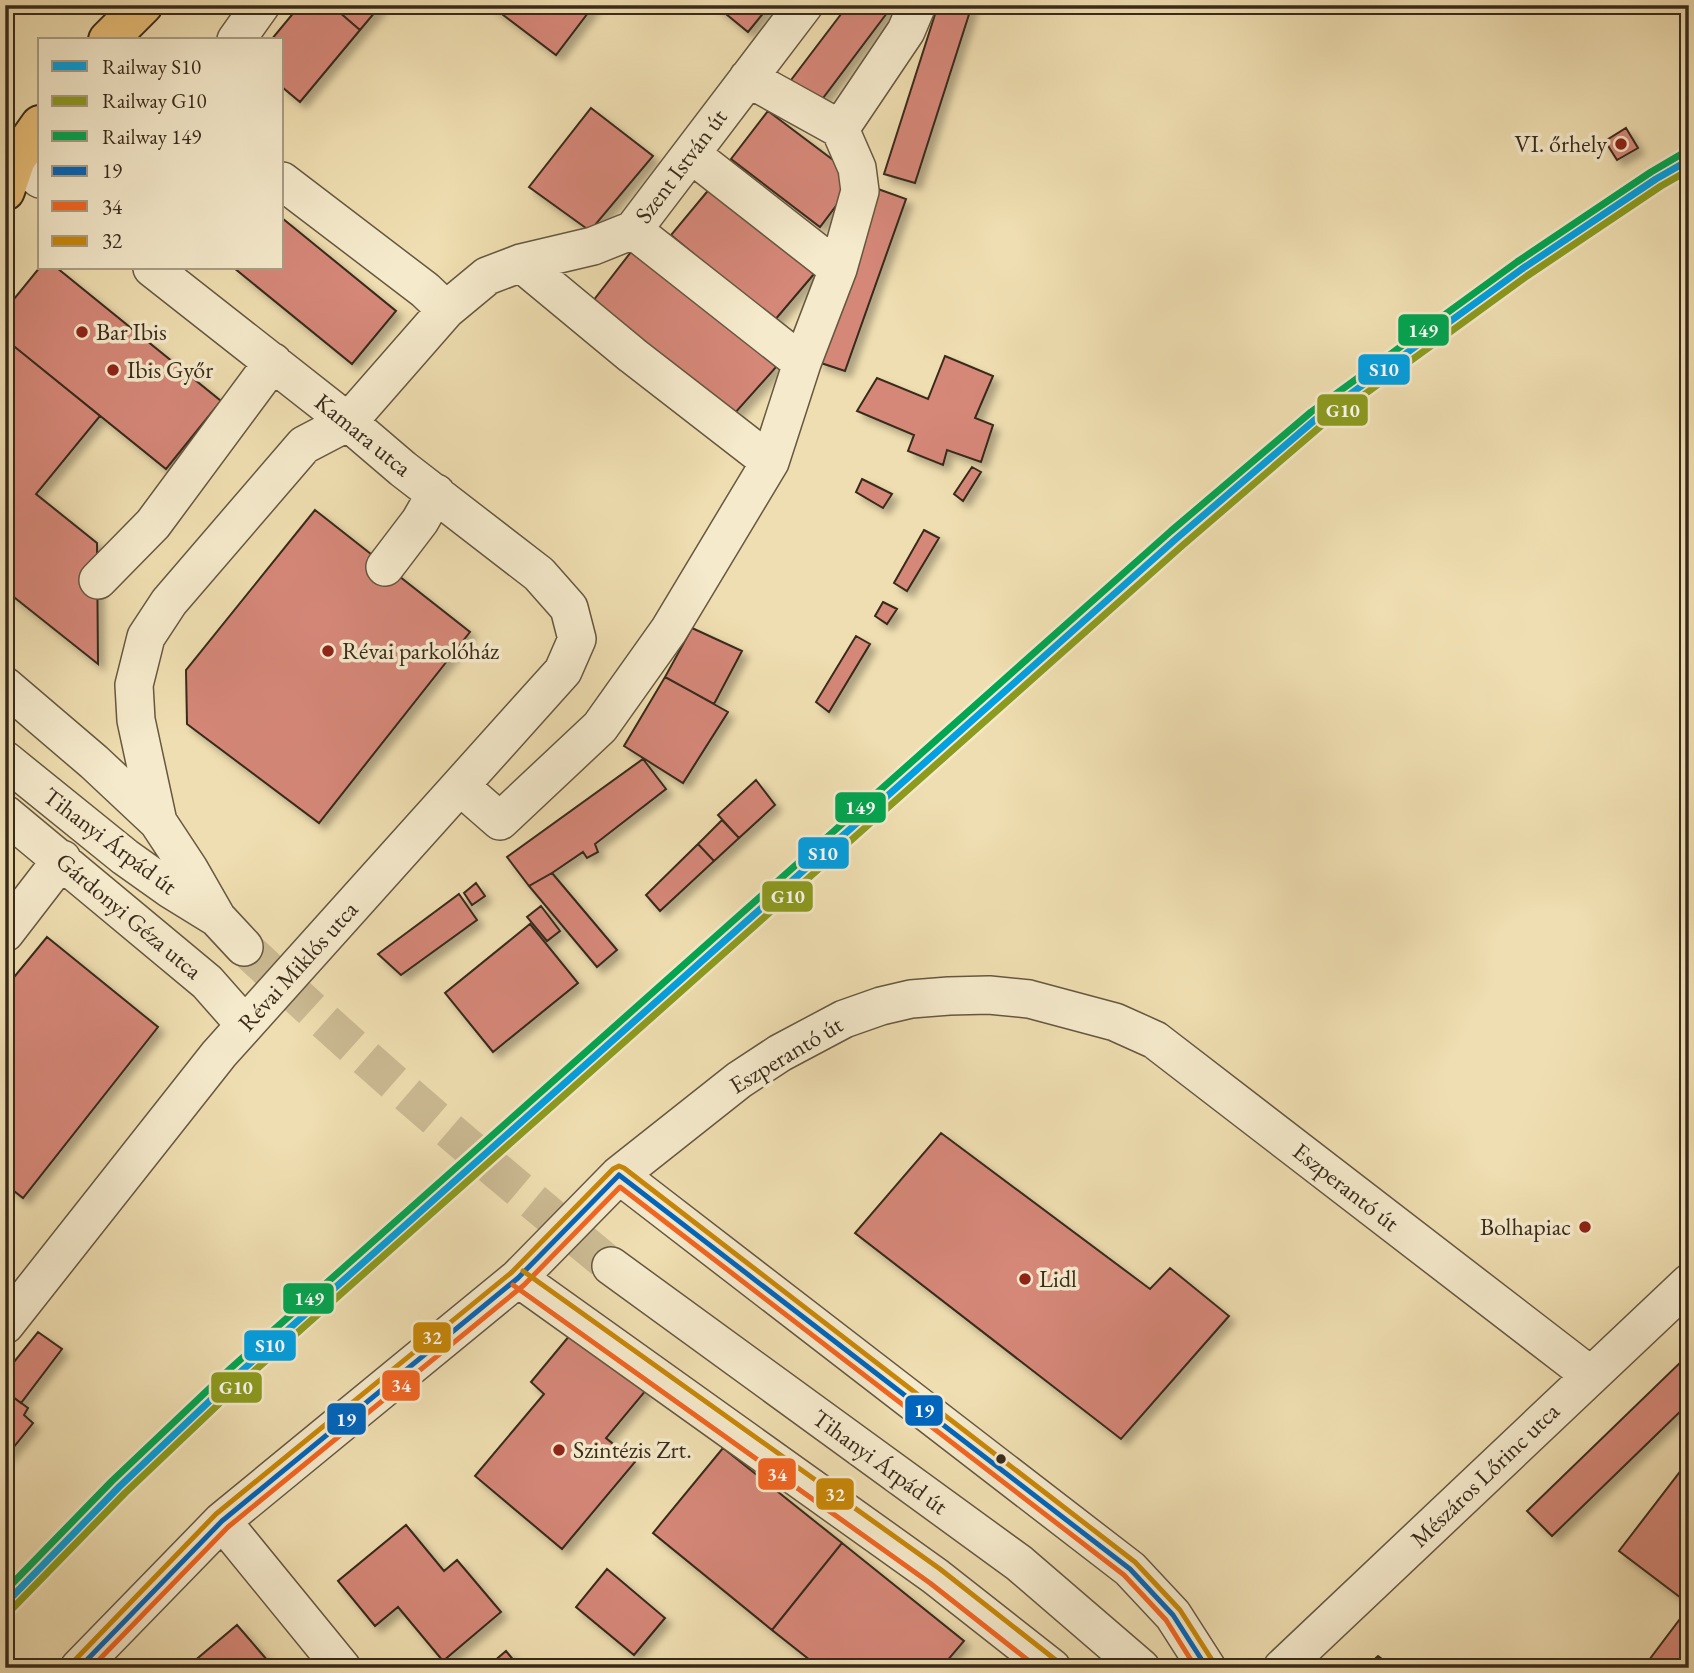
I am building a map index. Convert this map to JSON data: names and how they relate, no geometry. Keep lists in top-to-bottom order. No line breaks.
{"streets":{"street":["Szent István út","Kamara utca","Tihanyi Árpád út","Gárdonyi Géza utca","Révai Miklós utca","Eszperantó út","Mészáros Lőrinc utca"]},"crossings":[["Szent István út","Kamara utca"],["Kamara utca","Révai Miklós utca"],["Gárdonyi Géza utca","Révai Miklós utca"],["Eszperantó út","Mészáros Lőrinc utca"]],"places":["VI. őrhely","Bar Ibis","Ibis Győr","Révai parkolóház","Bolhapiac","Lidl","Szintézis Zrt."],"lines":["rail line 149","rail line S10","rail line G10","transit line 32","transit line 19","transit line 34"],"legend":["Railway S10","Railway G10","Railway 149","19","34","32"]}
